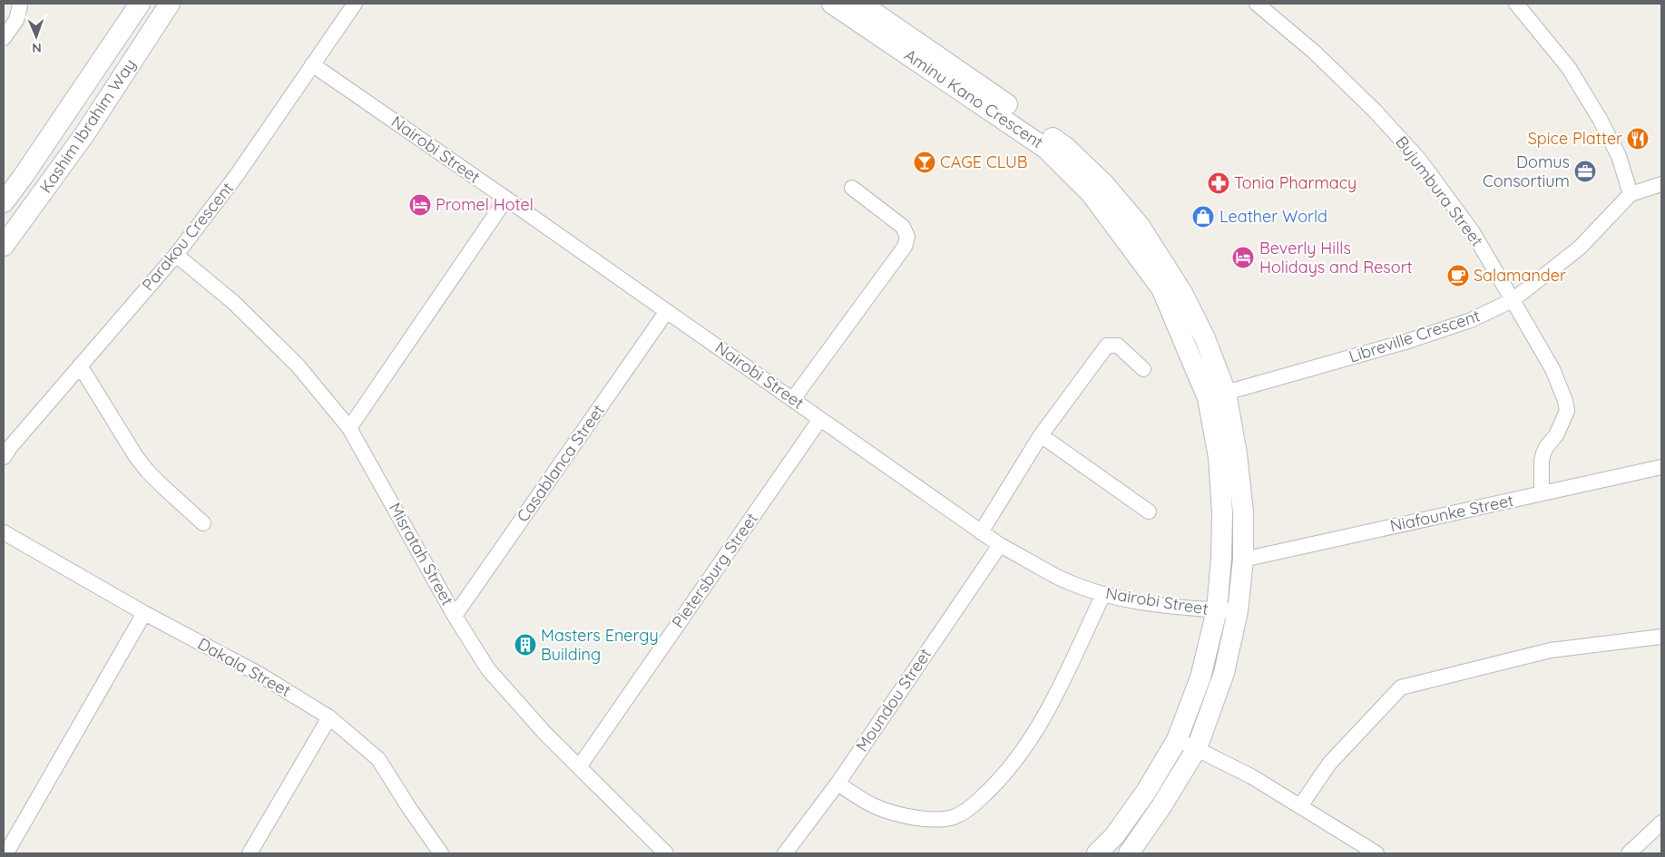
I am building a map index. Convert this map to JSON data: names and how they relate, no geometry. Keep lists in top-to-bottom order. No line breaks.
{"streets":{"street":["Kashim Ibrahim Way","Nairobi Street","Bujumbura Street","Parakou Crescent","Libreville Crescent","Casablanca Street","Niafounke Street","Misratah Street","Pietersburg Street","Dakala Street","Moundou Street"]},"crossings":[["Nairobi Street","Parakou Crescent"],["Nairobi Street","Casablanca Street"],["Nairobi Street","Pietersburg Street"],["Nairobi Street","Moundou Street"],["Bujumbura Street","Libreville Crescent"],["Bujumbura Street","Niafounke Street"],["Parakou Crescent","Misratah Street"],["Casablanca Street","Misratah Street"],["Misratah Street","Pietersburg Street"]],"places":{"restaurant":["Spice Platter"],"bar":["CAGE CLUB"],"office":["Domus Consortium"],"pharmacy":["Tonia Pharmacy"],"hotel":["Promel Hotel","Beverly Hills Holidays and Resort"],"shop":["Leather World"],"cafe":["Salamander"],"building":["Masters Energy Building"]},"north":"bottom"}
